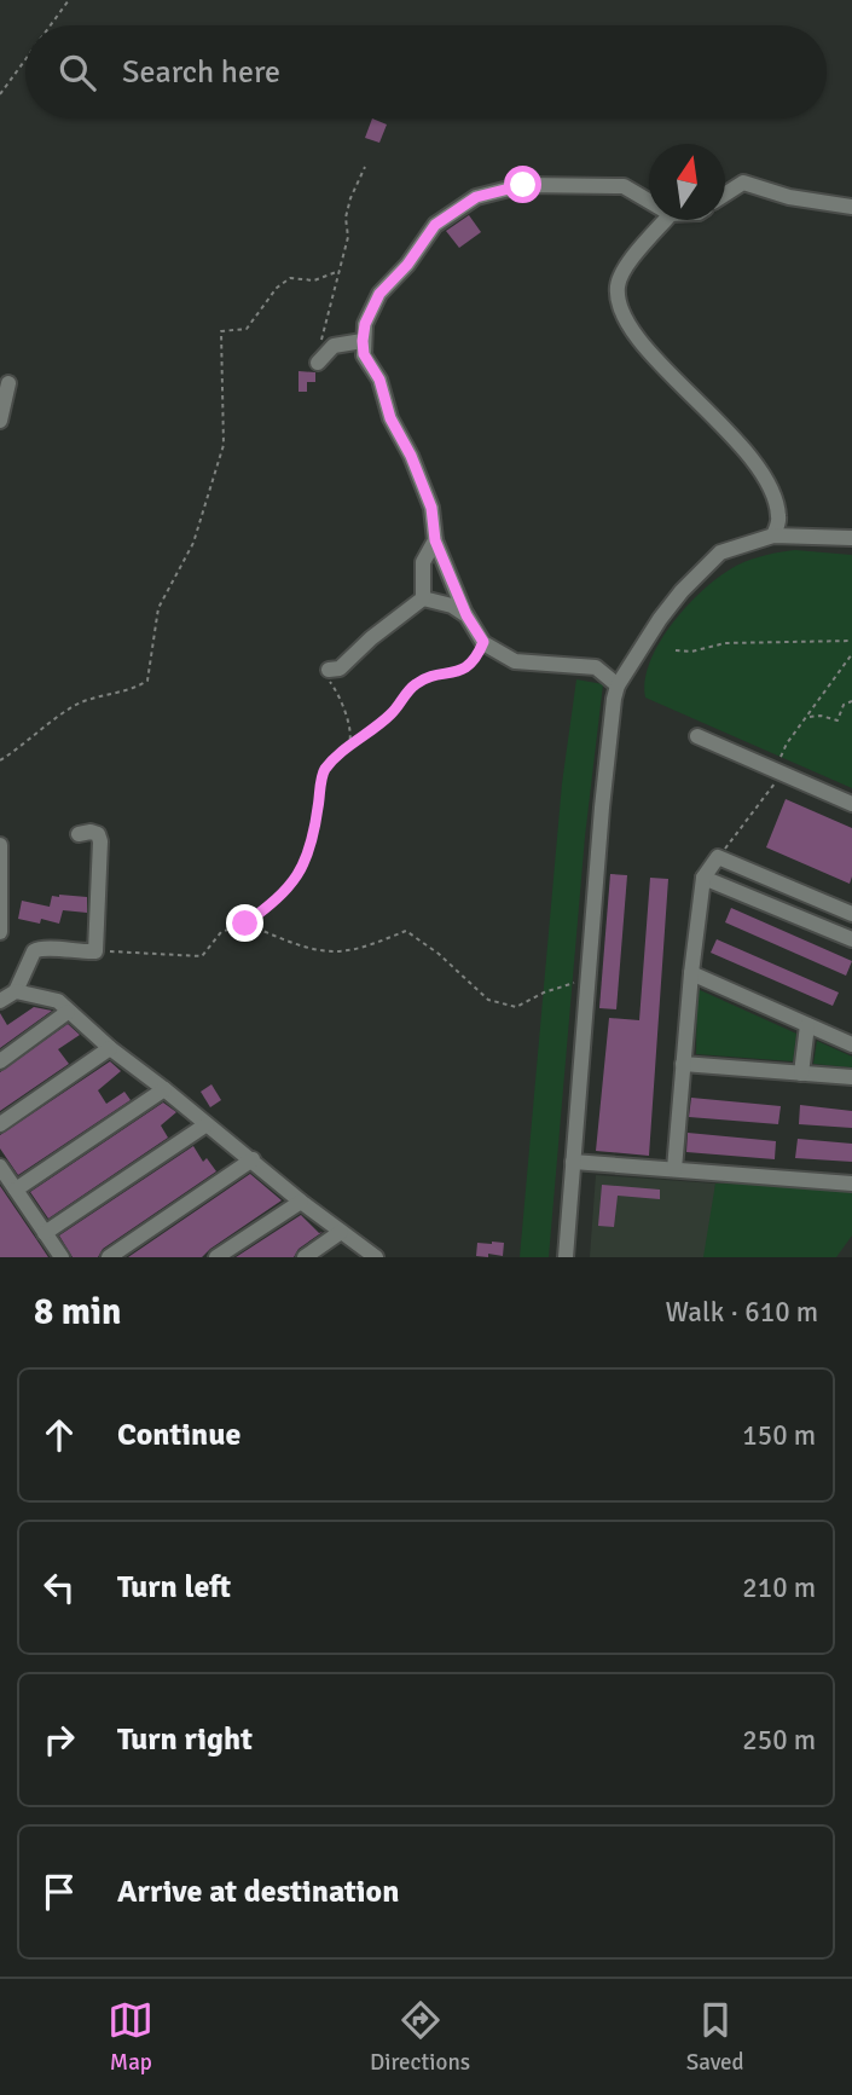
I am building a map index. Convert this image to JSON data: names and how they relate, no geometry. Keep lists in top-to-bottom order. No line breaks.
{"north":"top","page":{"search":"Search here","heading":["8 min","Walk · 610 m"],"list":[["Continue","150 m"],["Turn left","210 m"],["Turn right","250 m"],"Arrive at destination"],"nav":["Map","Directions","Saved"]}}
